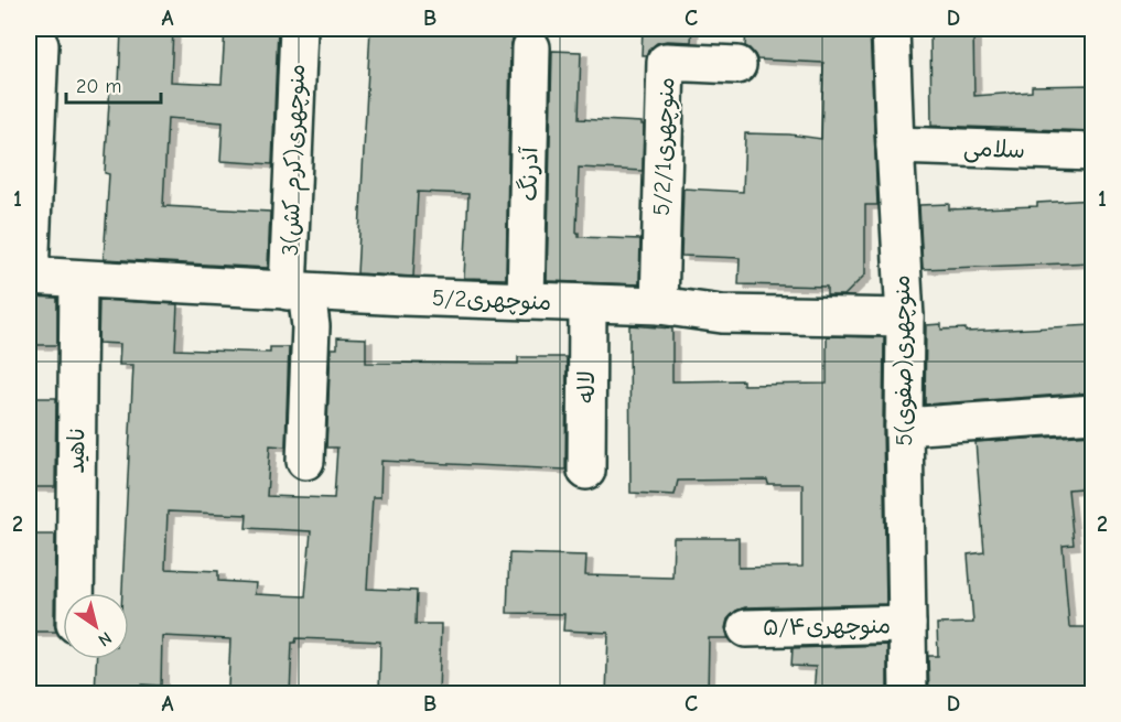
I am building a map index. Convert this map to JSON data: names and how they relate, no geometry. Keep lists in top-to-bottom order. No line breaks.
{"streets":{"street":["5/2/1منوچهری","سلامی","3منوچهری(کرم کش)","آذرنگ","5/2منوچهری","5منوچهری(صفوی)","لاله","ناهید","منوچهری۵/۴"]},"crossings":[["5/2/1منوچهری","5/2منوچهری"],["سلامی","5منوچهری(صفوی)"],["3منوچهری(کرم کش)","5/2منوچهری"],["آذرنگ","5/2منوچهری"],["5/2منوچهری","5منوچهری(صفوی)"],["5/2منوچهری","لاله"],["5/2منوچهری","ناهید"],["5منوچهری(صفوی)","منوچهری۵/۴"]],"scale_bar":"20 m","north":"bottom right","grid":{"columns":["A","B","C","D"],"rows":["1","2"]}}
